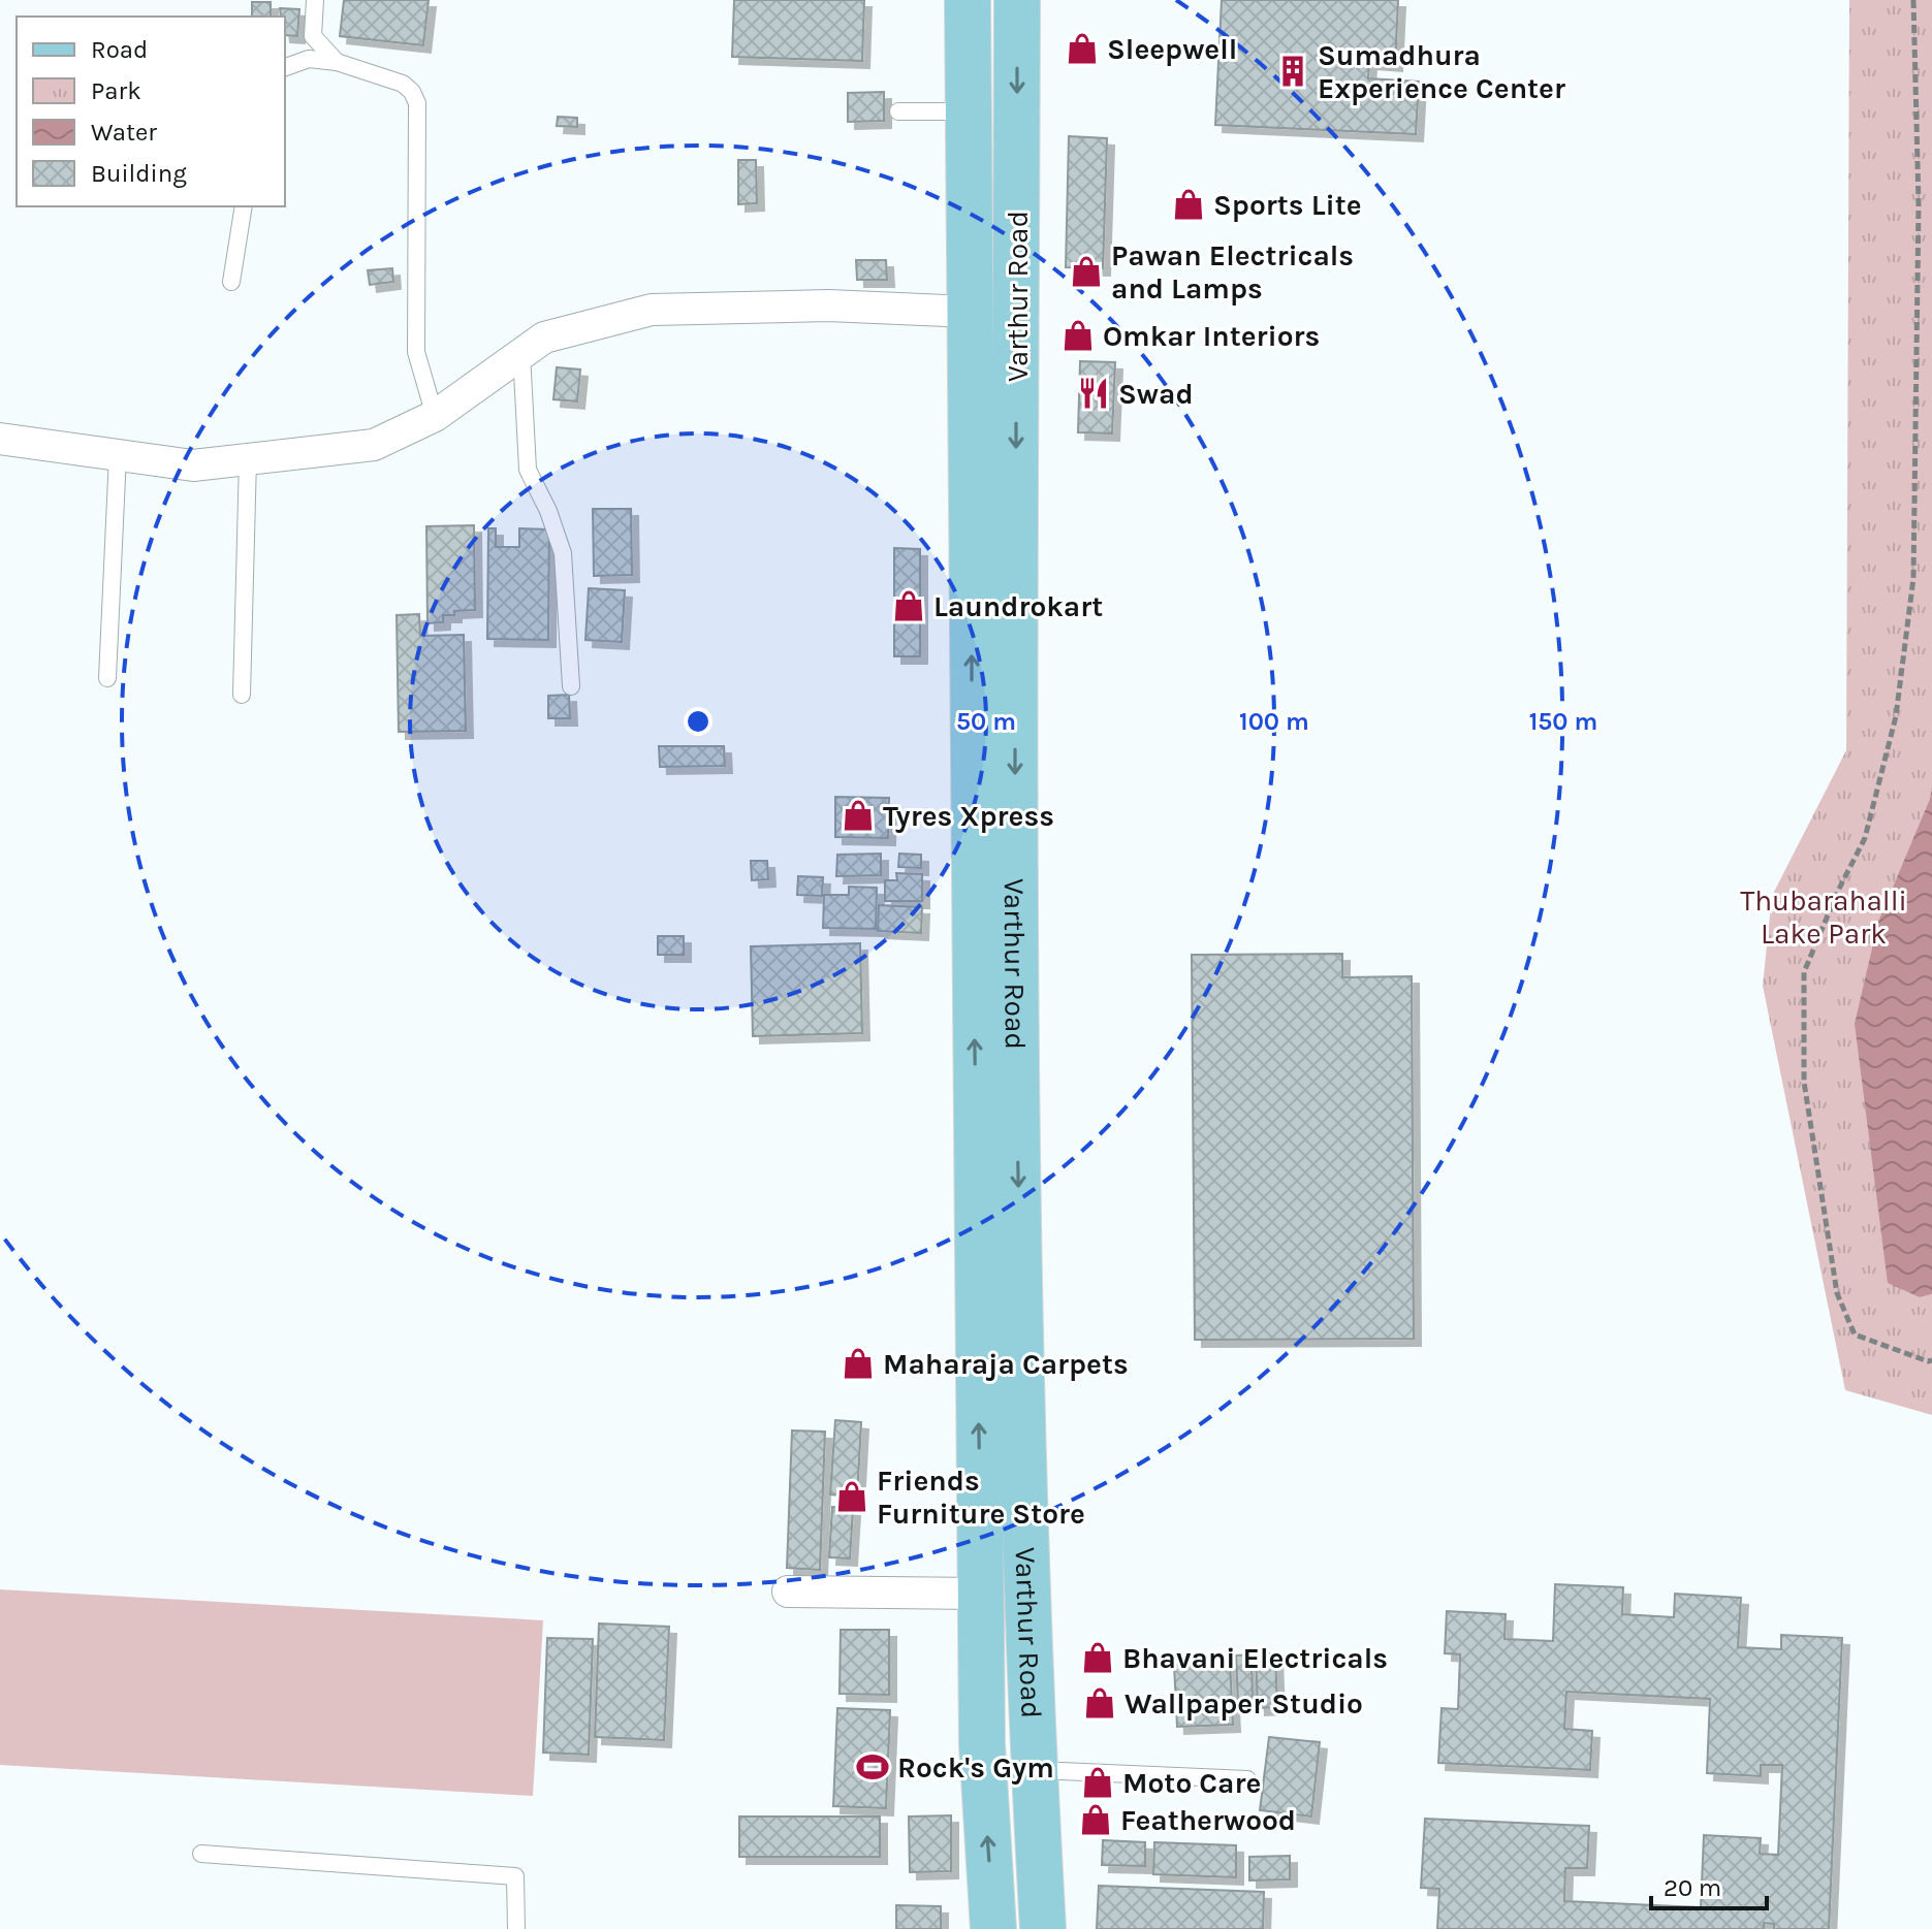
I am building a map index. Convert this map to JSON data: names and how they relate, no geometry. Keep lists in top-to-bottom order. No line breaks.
{"streets":{"main road":["Varthur Road"]},"parks":["Thubarahalli Lake Park"],"places":{"shop":["Sleepwell","Sports Lite","Pawan Electricals and Lamps","Omkar Interiors","Laundrokart","Tyres Xpress","Maharaja Carpets","Friends Furniture Store","Bhavani Electricals","Wallpaper Studio","Moto Care","Featherwood"],"building":["Sumadhura Experience Center"],"restaurant":["Swad"],"sports":["Rock's Gym"]},"legend":["Road","Park","Water","Building"],"scale_bar":"20 m","rings":["50 m","100 m","150 m"]}
